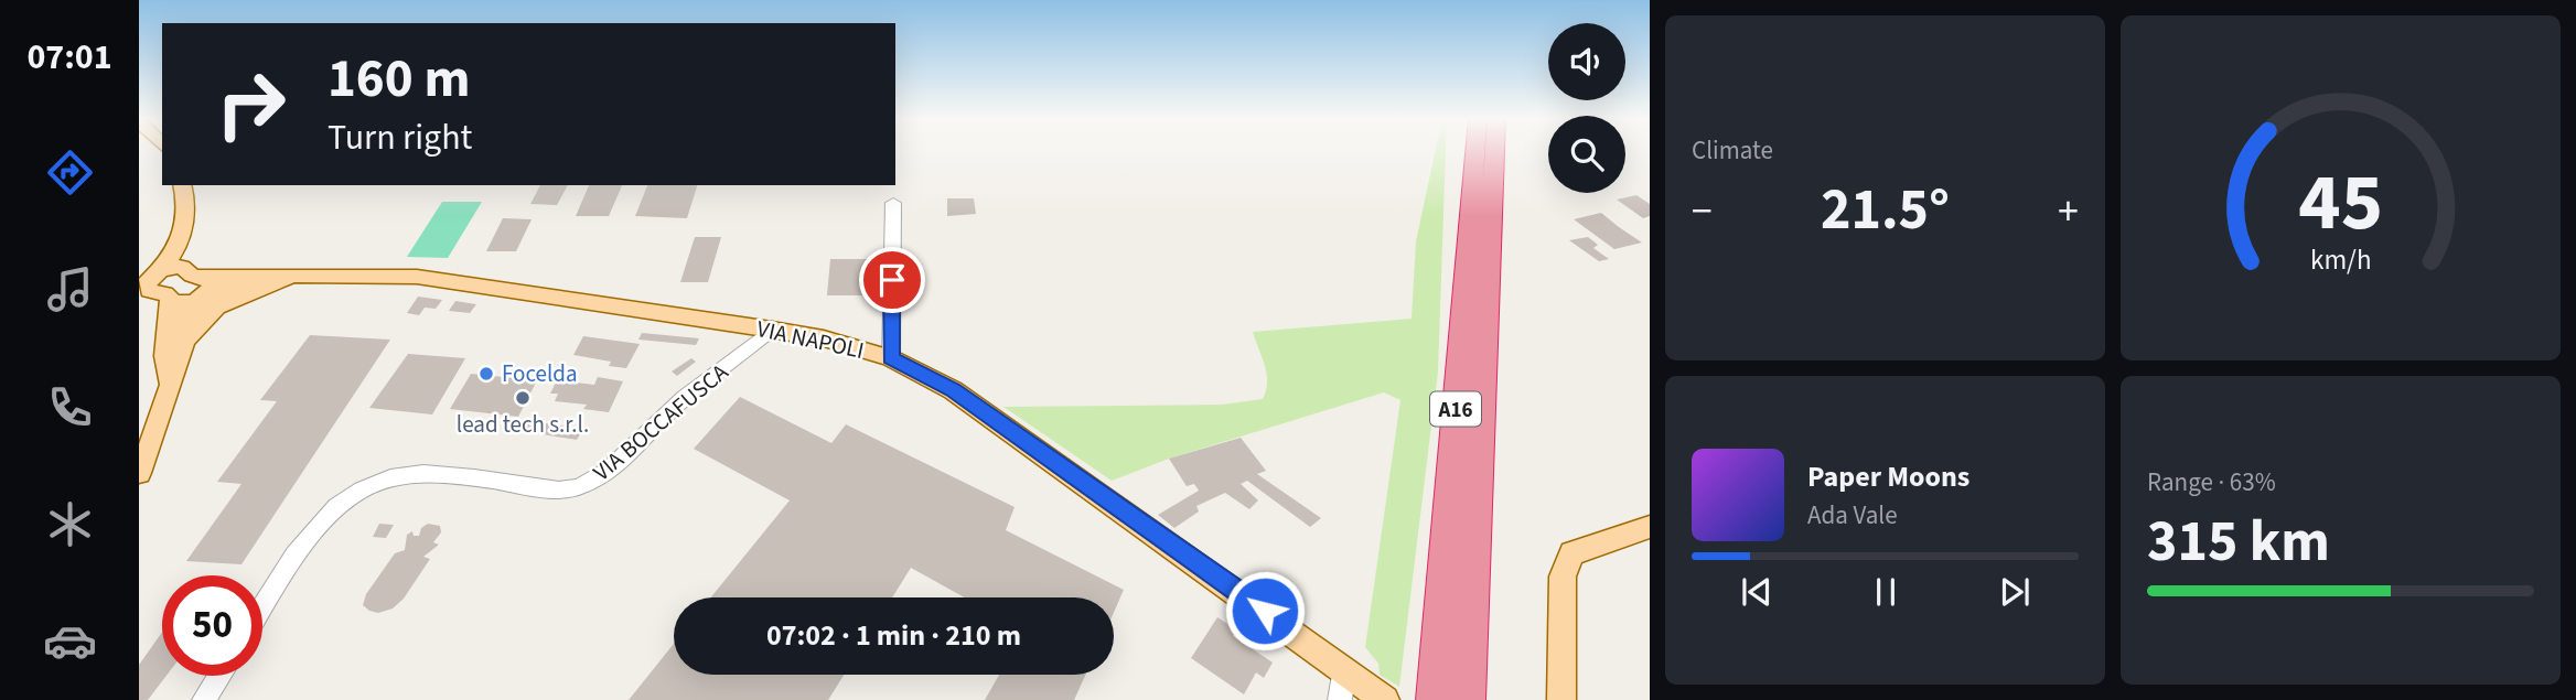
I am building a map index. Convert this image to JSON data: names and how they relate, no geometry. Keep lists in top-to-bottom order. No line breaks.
{"streets":{"highway":["A16"],"main road":["VIA NAPOLI"],"street":["VIA BOCCAFUSCA"]},"crossings":[["VIA NAPOLI","VIA BOCCAFUSCA"]],"places":["Focelda","lead tech s.r.l."],"page":{"tabs":"07:01","tile":["Climate",["Range · 63%","315 km"]],"turn":["160 m","Turn right"],"heat":["−","21.5°","+"],"song":["Paper Moons","Ada Vale"],"limit":"50","trip":"07:02 · 1 min · 210 m","gauge":["45","km/h"]}}
